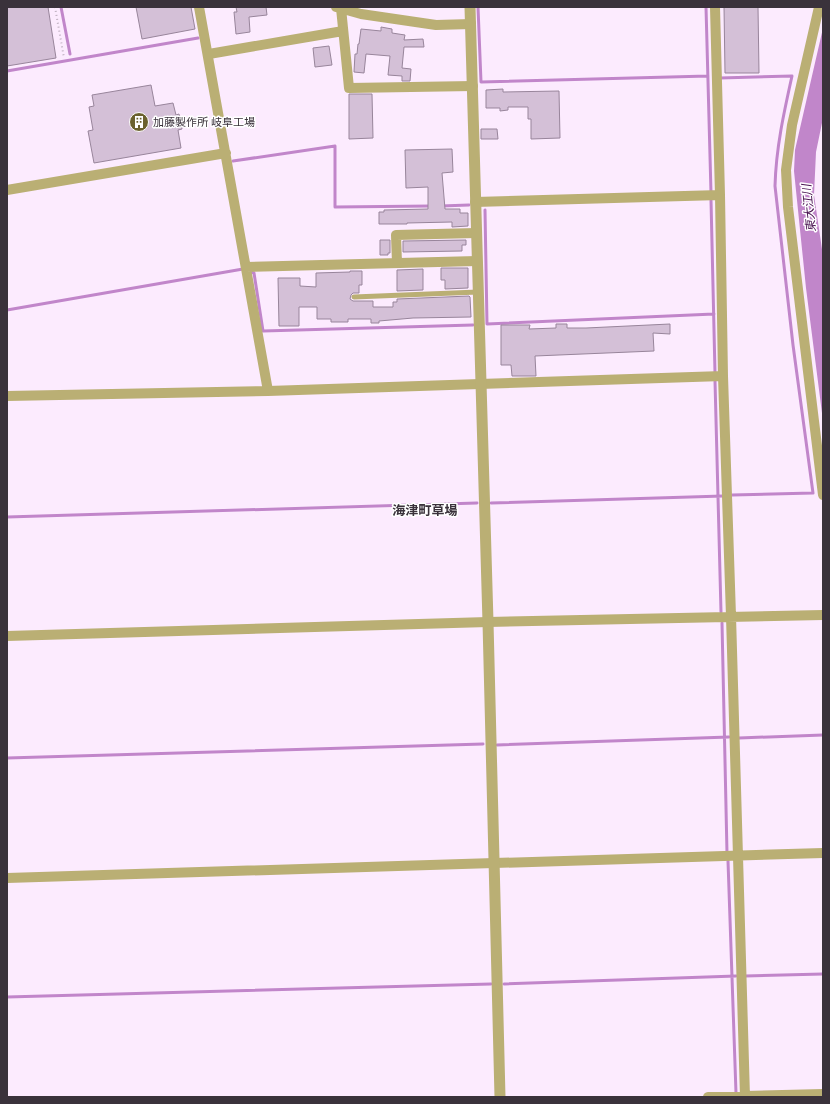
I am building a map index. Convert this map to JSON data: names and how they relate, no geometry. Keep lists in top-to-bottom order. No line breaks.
{"districts":["海津町草場"],"water":["東大江川"],"places":{"building":["加藤製作所 岐阜工場"]}}
